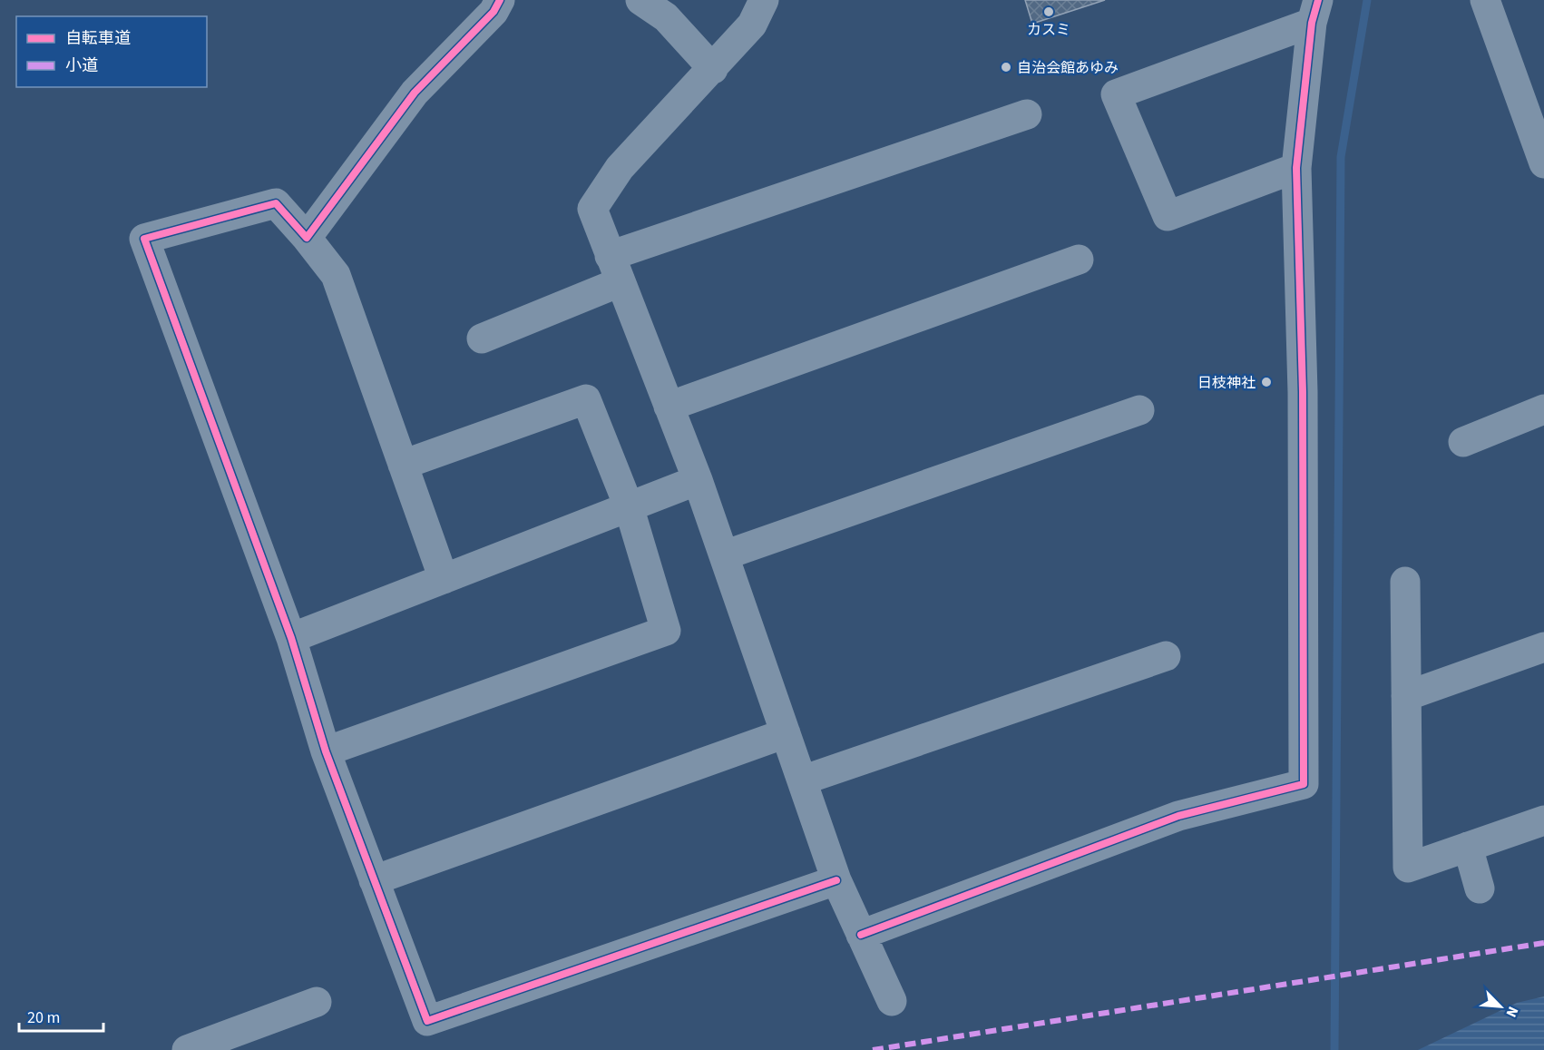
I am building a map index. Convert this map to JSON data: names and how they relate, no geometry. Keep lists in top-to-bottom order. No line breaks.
{"places":["カスミ","自治会館あゆみ","日枝神社"],"legend":["自転車道","小道"],"scale_bar":"20 m","north":"bottom right"}
